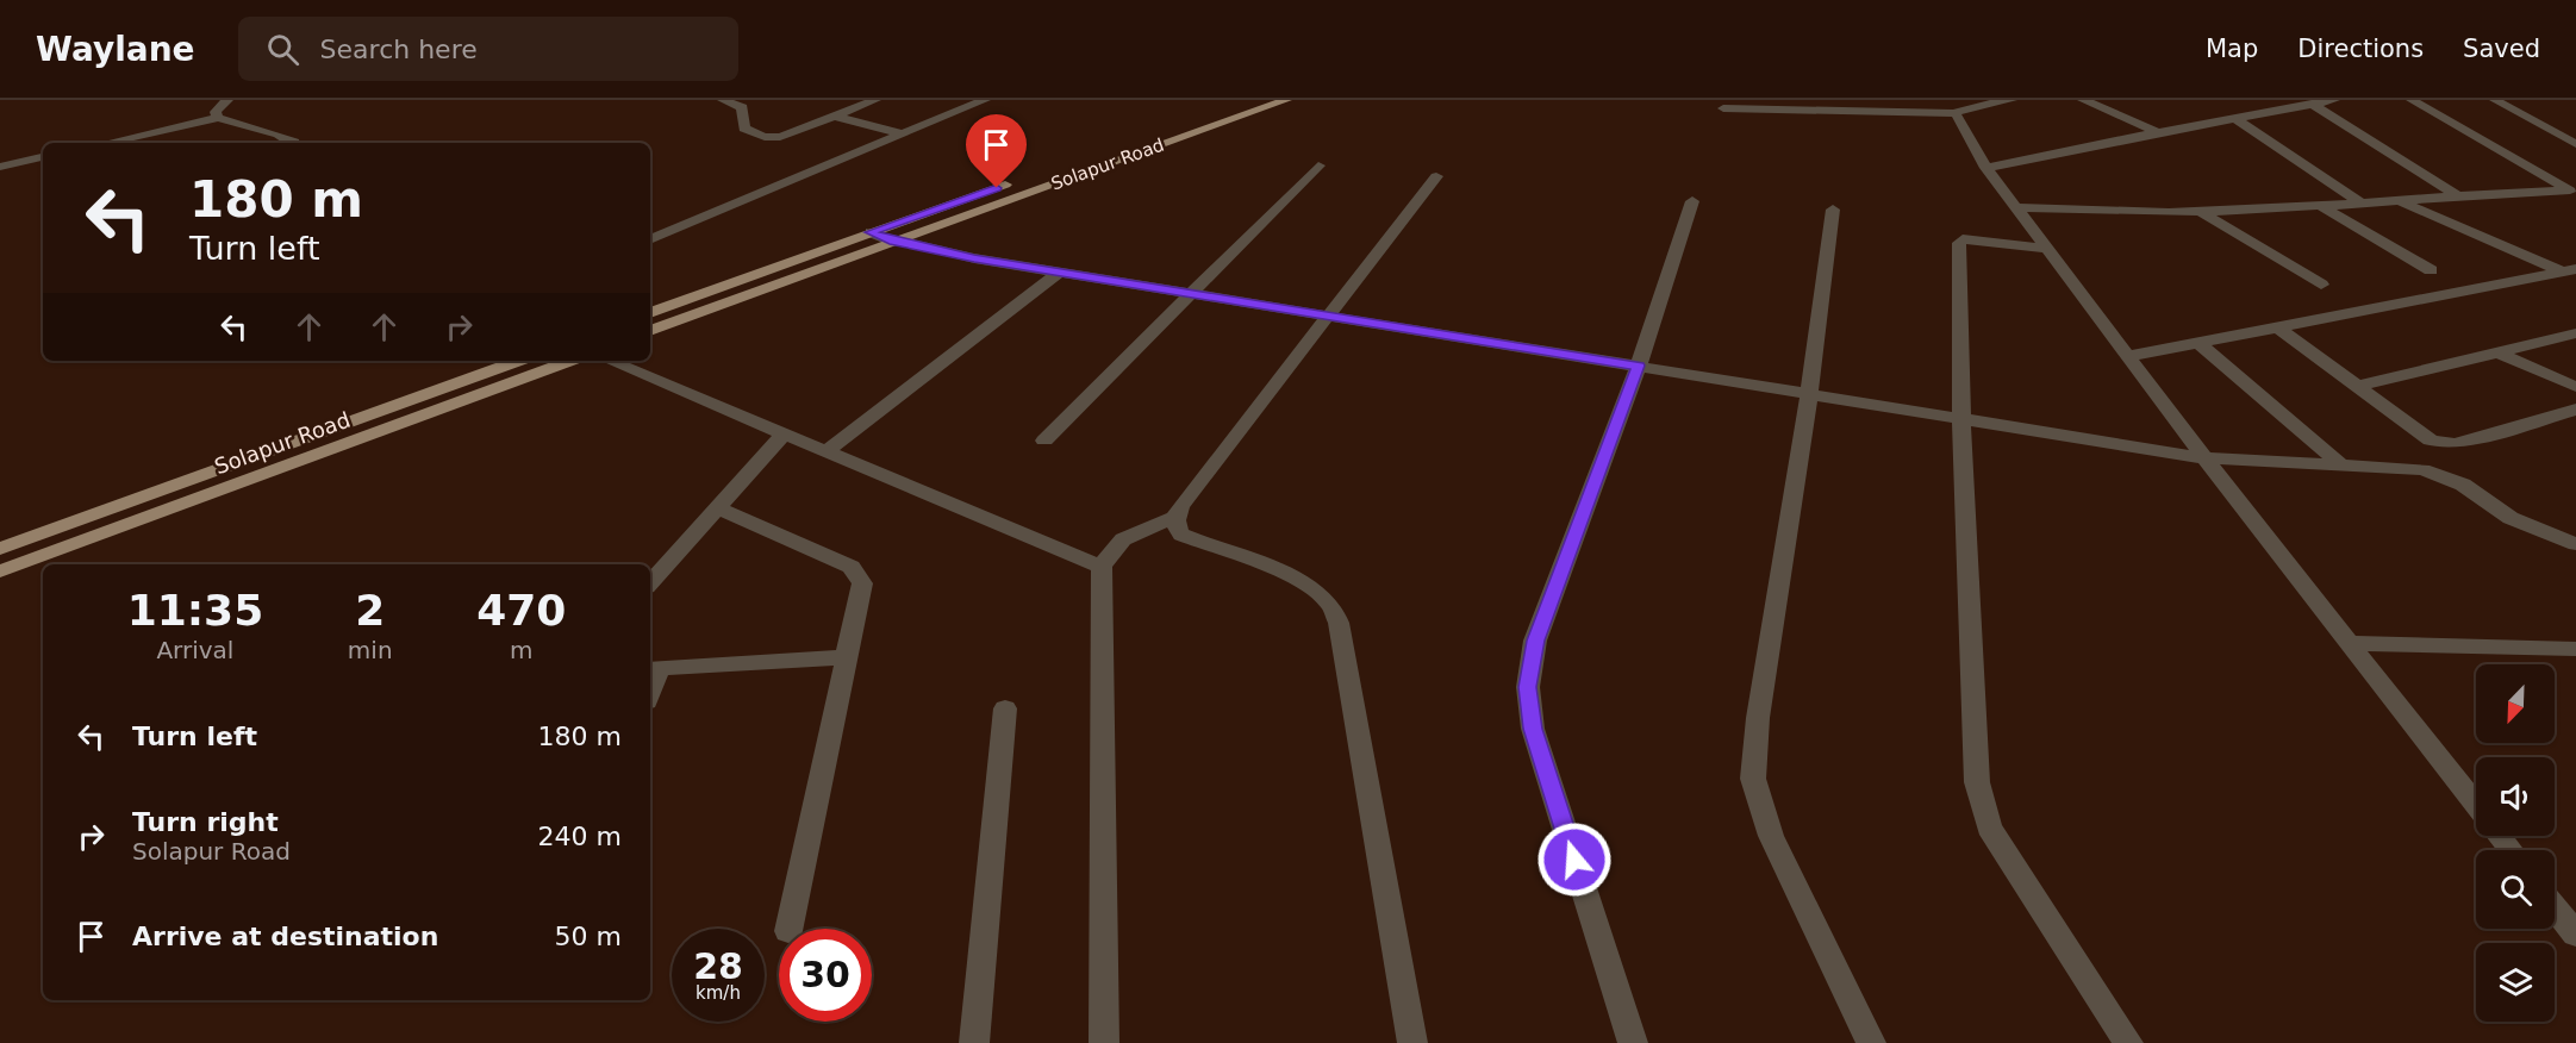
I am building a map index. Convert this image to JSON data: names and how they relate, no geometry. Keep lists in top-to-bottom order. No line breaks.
{"streets":{"main road":["Solapur Road"]},"north":"bottom left","page":{"header":"Waylane","search":"Search here","nav":["Map","Directions","Saved"],"turn":["180 m","Turn left"],"eta":["11:35","Arrival","2","min","470","m"],"list":[{"name":"Turn left","value":"180 m"},{"name":"Turn right","note":"Solapur Road","value":"240 m"},{"name":"Arrive at destination","value":"50 m"}],"speed":"28 km/h","limit":"30"}}
